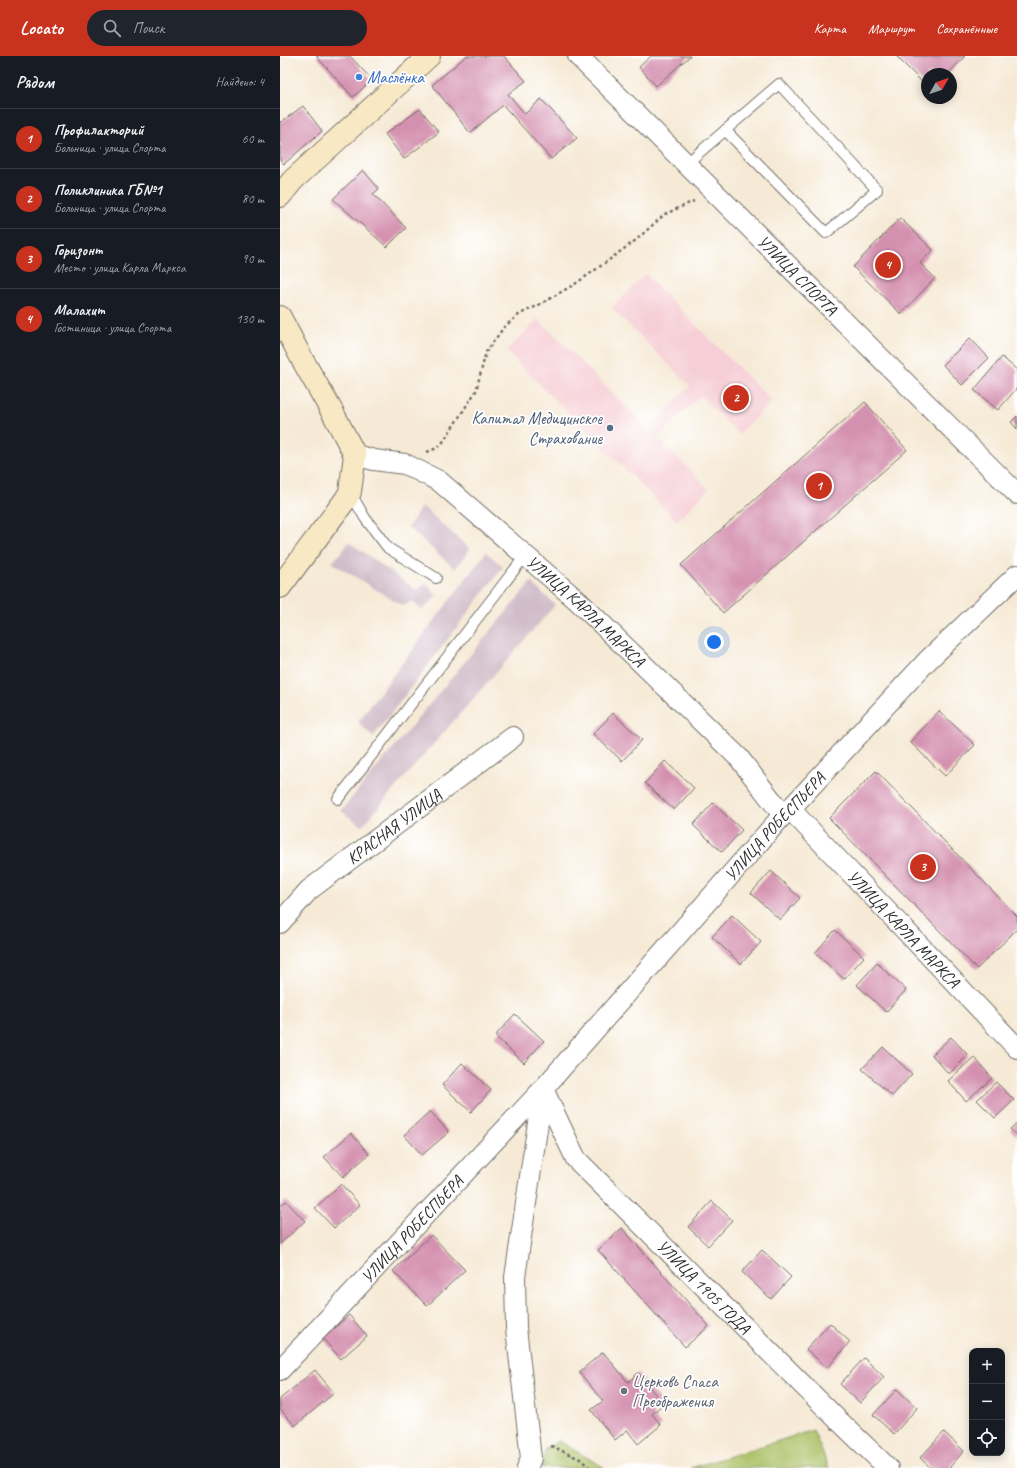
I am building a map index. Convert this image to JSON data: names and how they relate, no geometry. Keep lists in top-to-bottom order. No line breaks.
{"streets":{"street":["УЛИЦА СПОРТА","УЛИЦА КАРЛА МАРКСА","КРАСНАЯ УЛИЦА","УЛИЦА РОБЕСПЬЕРА","УЛИЦА 1905 ГОДА"]},"crossings":[["УЛИЦА КАРЛА МАРКСА","УЛИЦА РОБЕСПЬЕРА"],["УЛИЦА РОБЕСПЬЕРА","УЛИЦА 1905 ГОДА"]],"places":["Маслёнка","Капитал Медицинское Страхование","Церковь Спаса Преображения"],"north":"top right","page":{"header":"Locato","search":"Поиск","nav":["Карта","Маршрут","Сохранённые"],"heading":["Рядом","Найдено: 4"],"list":[{"mark":"1","name":"Профилакторий","note":"Больница · улица Спорта","value":"60 m"},{"mark":"2","name":"Поликлиника ГБ№1","note":"Больница · улица Спорта","value":"80 m"},{"mark":"3","name":"Горизонт","note":"Место · улица Карла Маркса","value":"90 m"},{"mark":"4","name":"Малахит","note":"Гостиница · улица Спорта","value":"130 m"}],"pins":["4","2","1","3"],"map_buttons":["+","−"]}}
